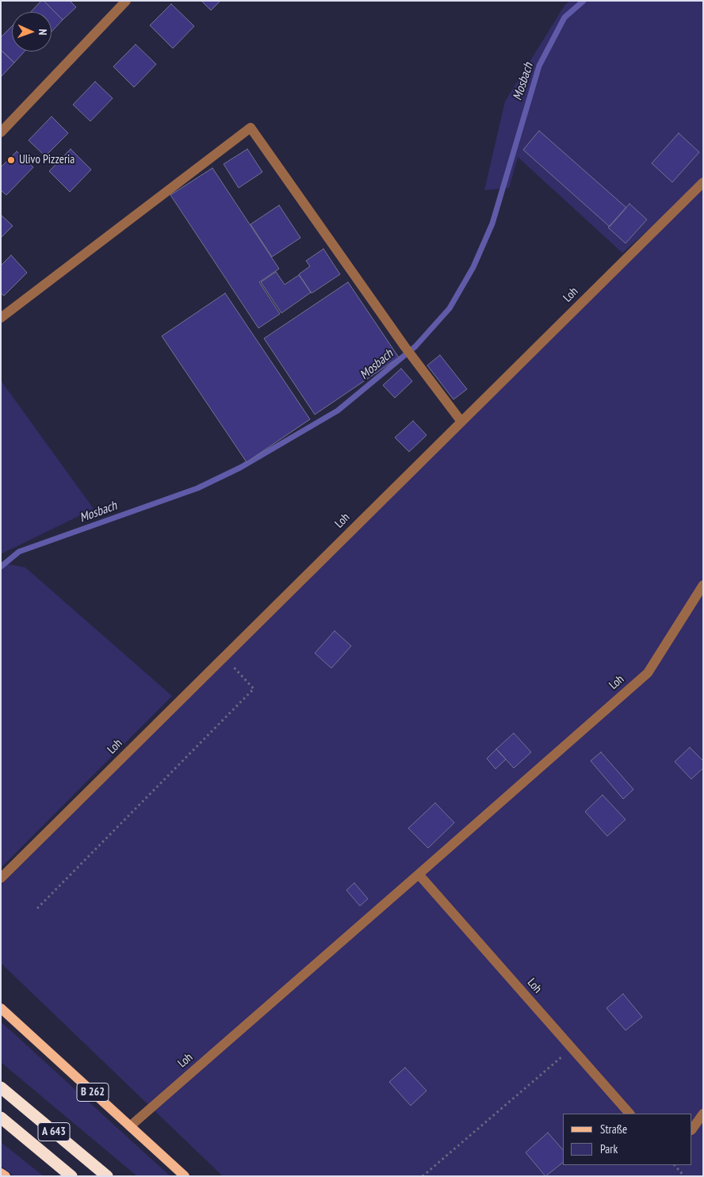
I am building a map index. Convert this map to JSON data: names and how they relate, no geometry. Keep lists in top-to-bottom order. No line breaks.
{"streets":{"highway":["A 643"],"main road":["B 262"],"street":["Loh"]},"crossings":[["Loh","B 262"]],"water":["Mosbach"],"places":["Ulivo Pizzeria"],"legend":["Straße","Park"],"north":"right"}
